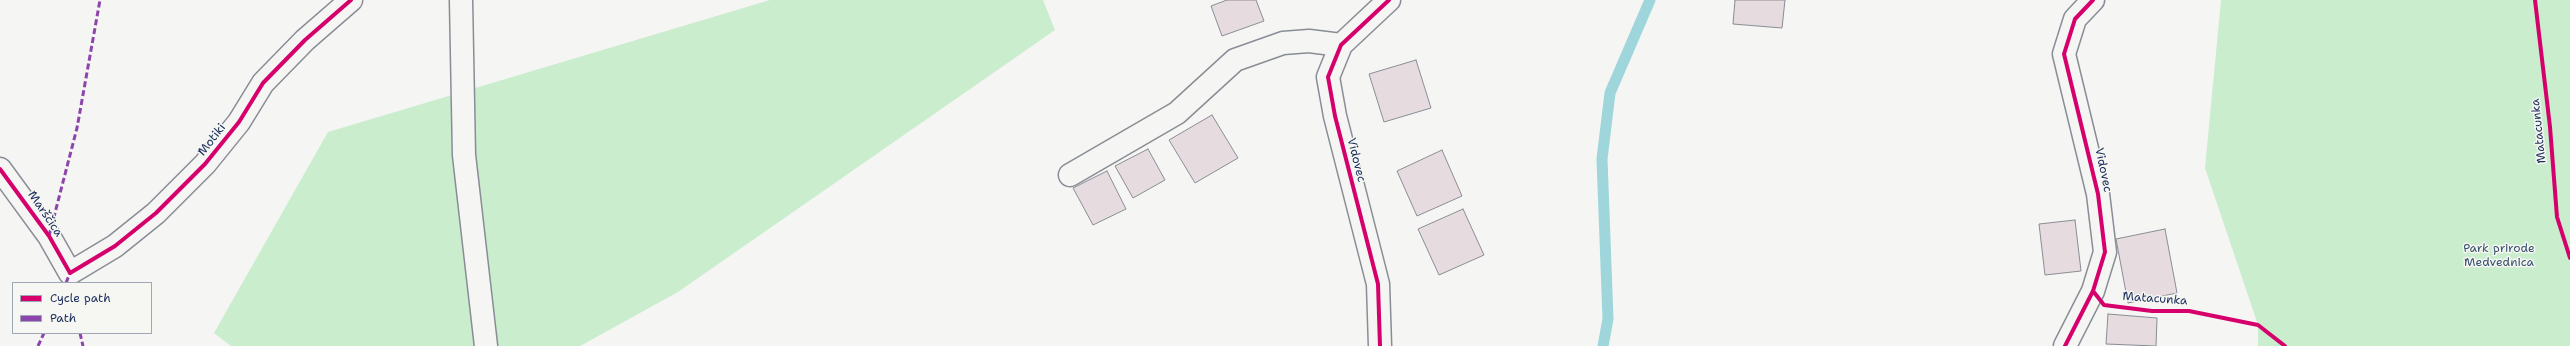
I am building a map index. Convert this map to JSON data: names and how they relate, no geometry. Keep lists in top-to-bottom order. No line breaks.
{"streets":{"street":["Motiki","Vidovec","Marščica"],"cycle path":["Matacunka"]},"crossings":[["Motiki","Marščica"]],"parks":["Park prirode Medvednica"],"legend":["Cycle path","Path"]}
